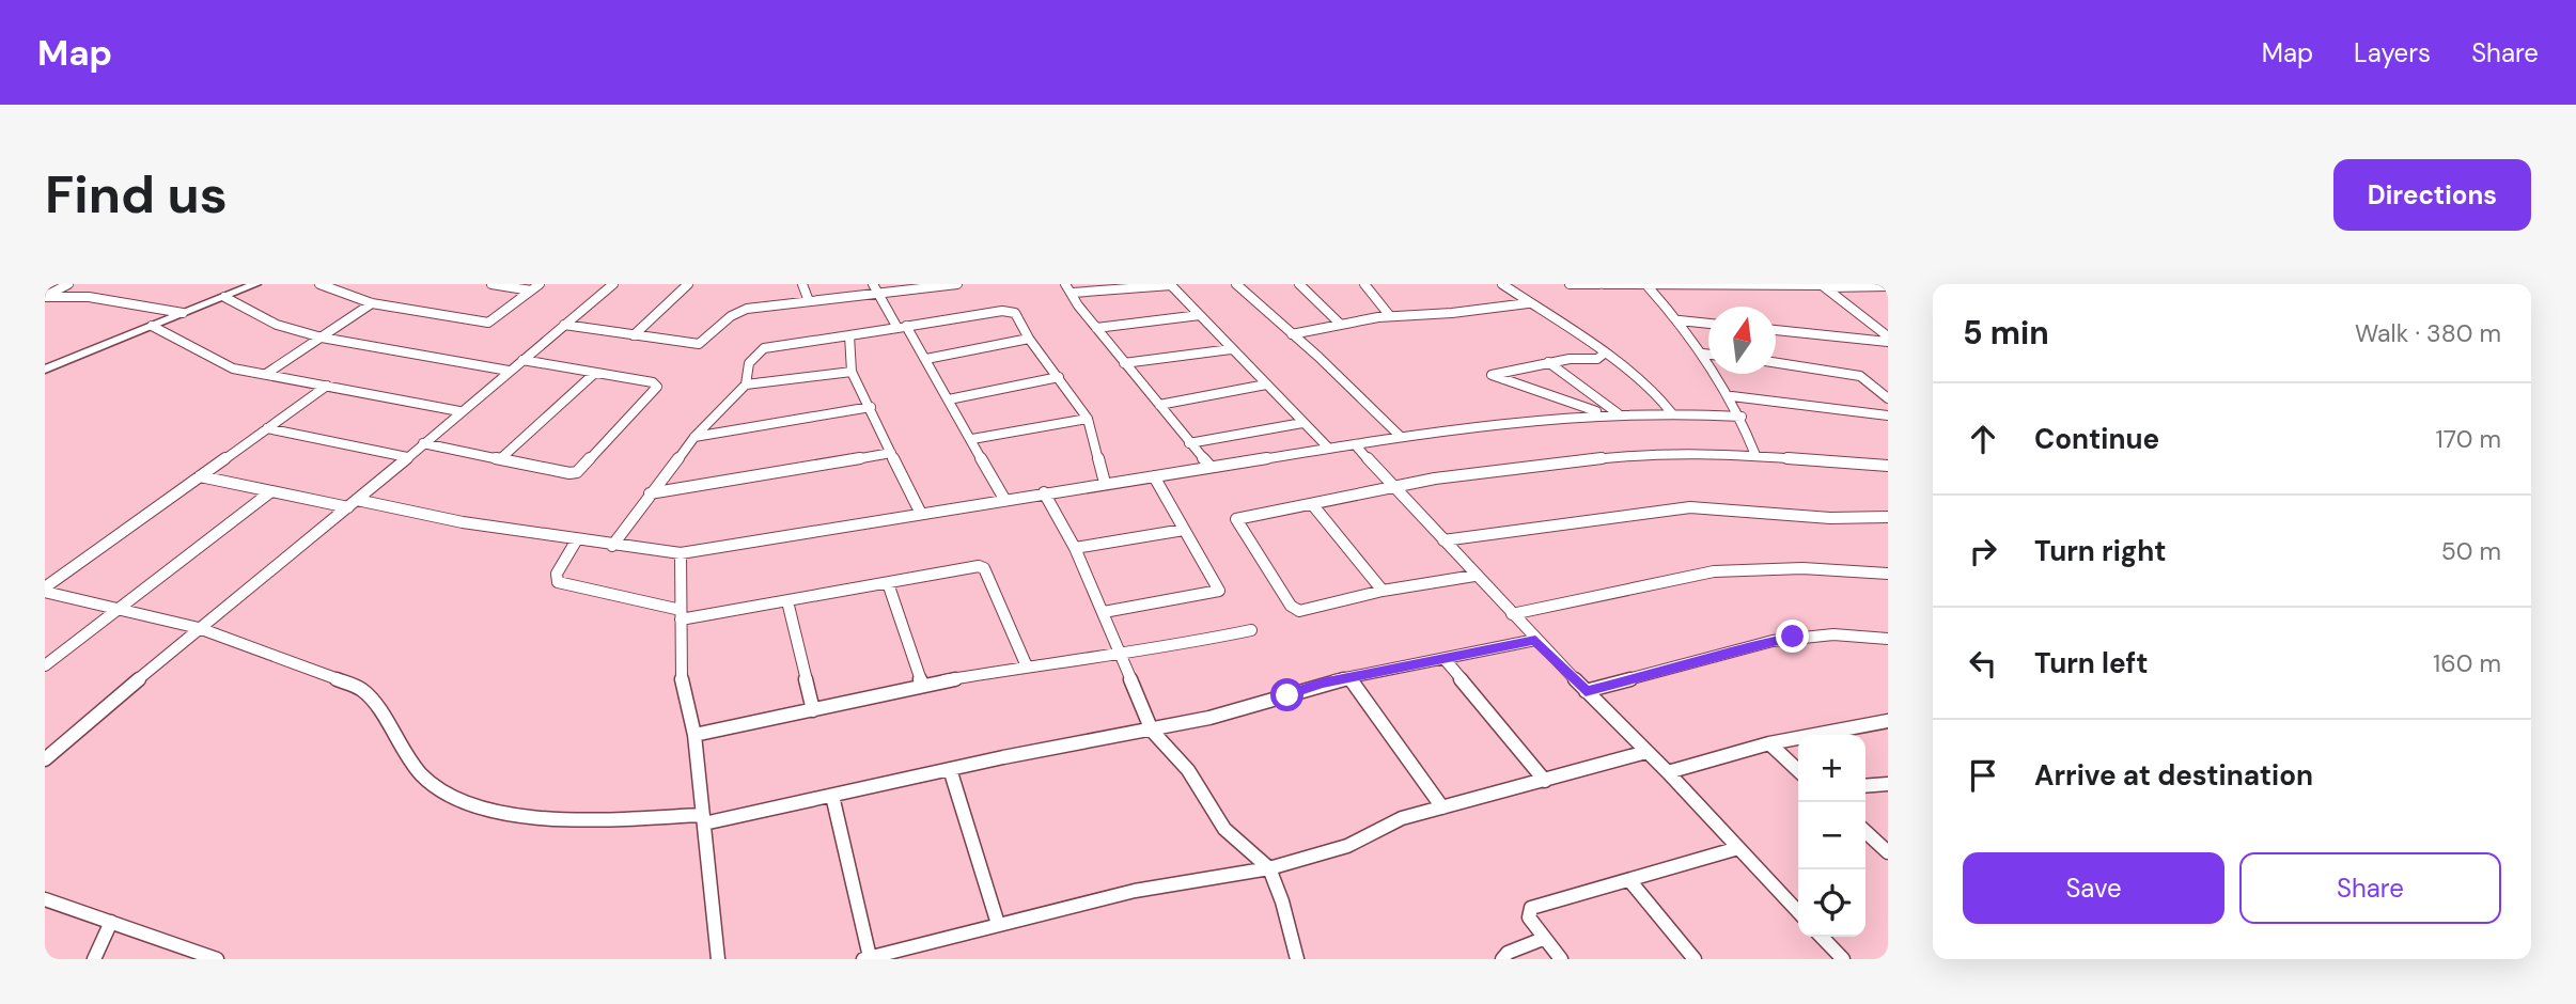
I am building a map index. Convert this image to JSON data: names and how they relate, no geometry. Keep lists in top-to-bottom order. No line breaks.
{"north":"top","page":{"header":"Map","nav":["Map","Layers","Share"],"buttons":["Directions",["Save","Share"]],"title":"Find us","heading":["5 min","Walk · 380 m"],"list":[["Continue","170 m"],["Turn right","50 m"],["Turn left","160 m"],"Arrive at destination"],"map_buttons":["+","−"]}}
